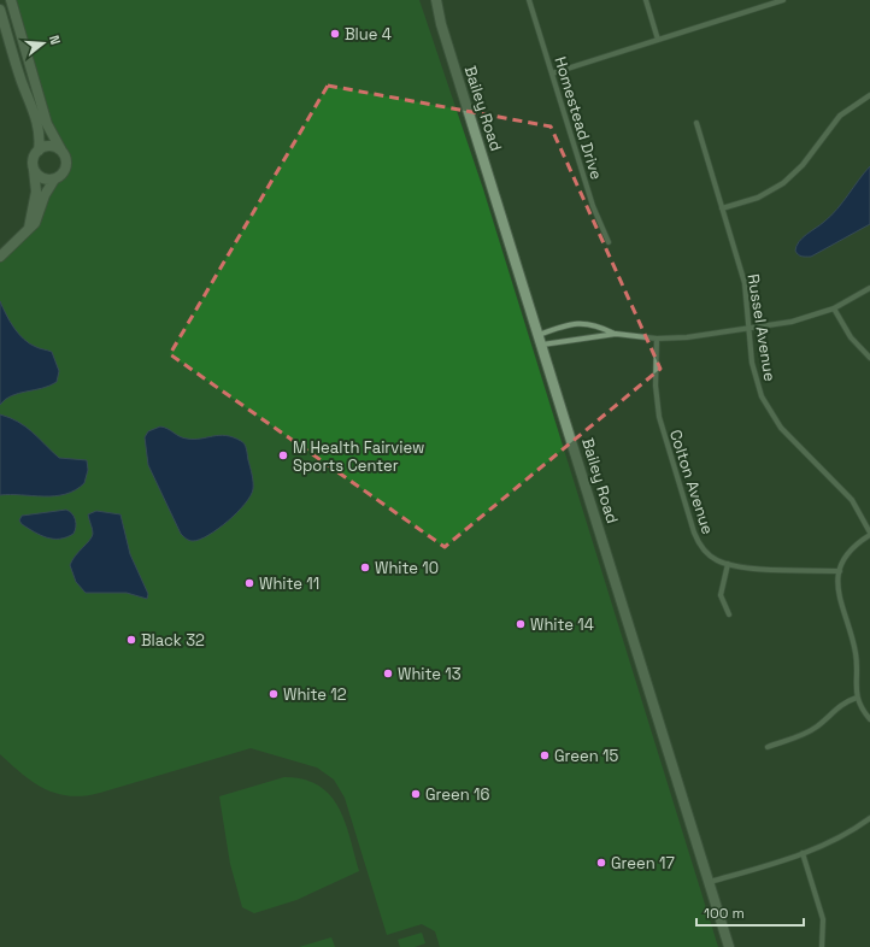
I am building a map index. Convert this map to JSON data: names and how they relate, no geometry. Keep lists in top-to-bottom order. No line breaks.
{"streets":{"main road":["Bailey Road"],"street":["Homestead Drive","Russel Avenue","Colton Avenue"]},"places":["Blue 4","M Health Fairview Sports Center","White 10","White 11","White 14","Black 32","White 13","White 12","Green 15","Green 16","Green 17"],"scale_bar":"100 m","north":"right"}
